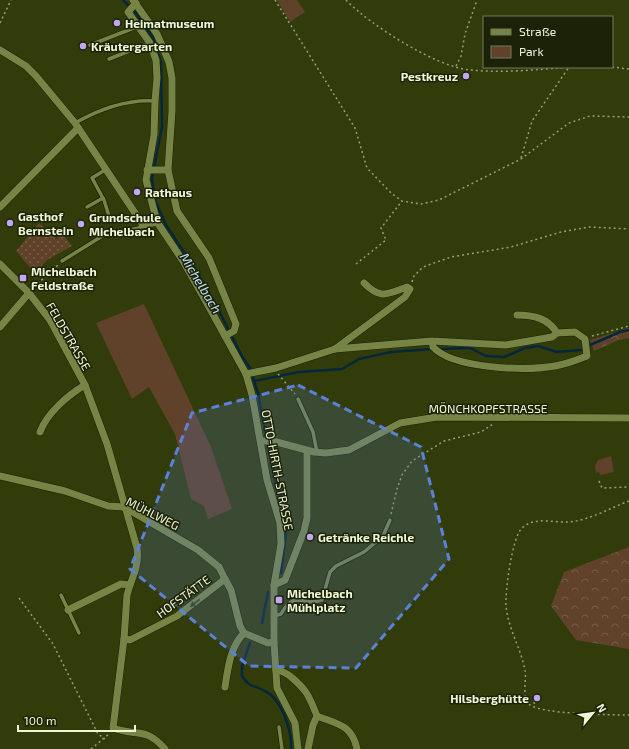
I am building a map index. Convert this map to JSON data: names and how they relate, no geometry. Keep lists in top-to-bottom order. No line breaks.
{"streets":{"street":["FELDSTRASSE","MÖNCHKOPFSTRASSE","OTTO-HIRTH-STRASSE","MÜHLWEG","HOFSTÄTTE"]},"crossings":[["FELDSTRASSE","MÜHLWEG"],["FELDSTRASSE","HOFSTÄTTE"],["MÖNCHKOPFSTRASSE","OTTO-HIRTH-STRASSE"],["MÜHLWEG","HOFSTÄTTE"]],"one_way":["HOFSTÄTTE"],"water":["Michelbach"],"places":{"other":["Heimatmuseum","Kräutergarten","Pestkreuz","Rathaus","Gasthof Bernstein","Grundschule Michelbach","Getränke Reichle","Hilsberghütte"],"transit":["Michelbach Feldstraße","Michelbach Mühlplatz"]},"legend":["Straße","Park"],"scale_bar":"100 m","north":"top right"}
